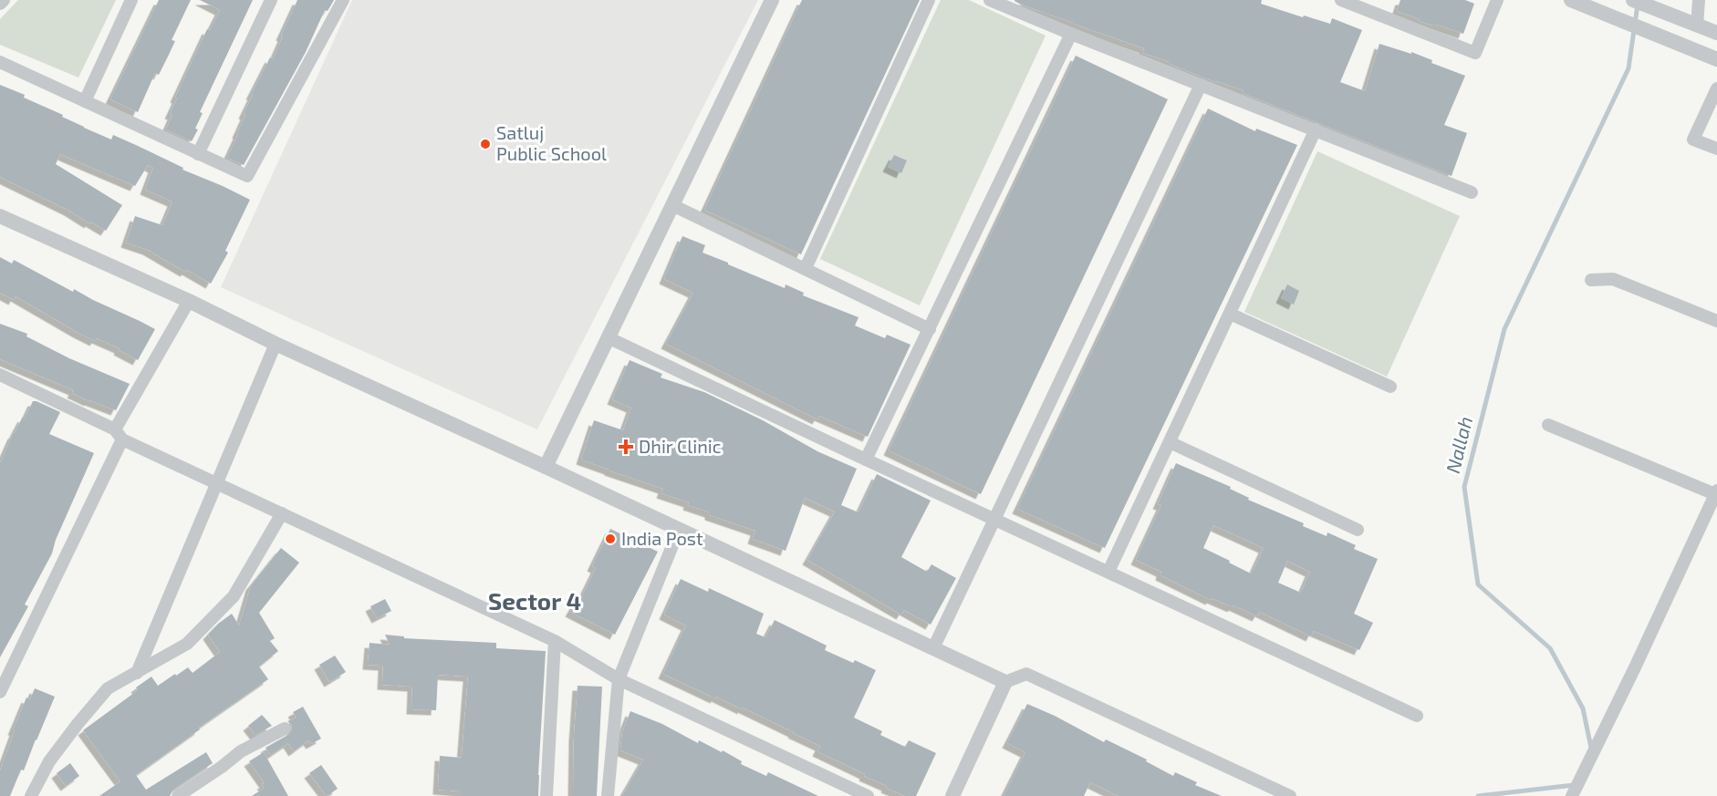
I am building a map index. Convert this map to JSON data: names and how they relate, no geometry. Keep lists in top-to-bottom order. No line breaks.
{"districts":["Sector 4"],"water":["Nallah"],"places":{"other":["Satluj Public School","India Post"],"health":["Dhir Clinic"]}}
